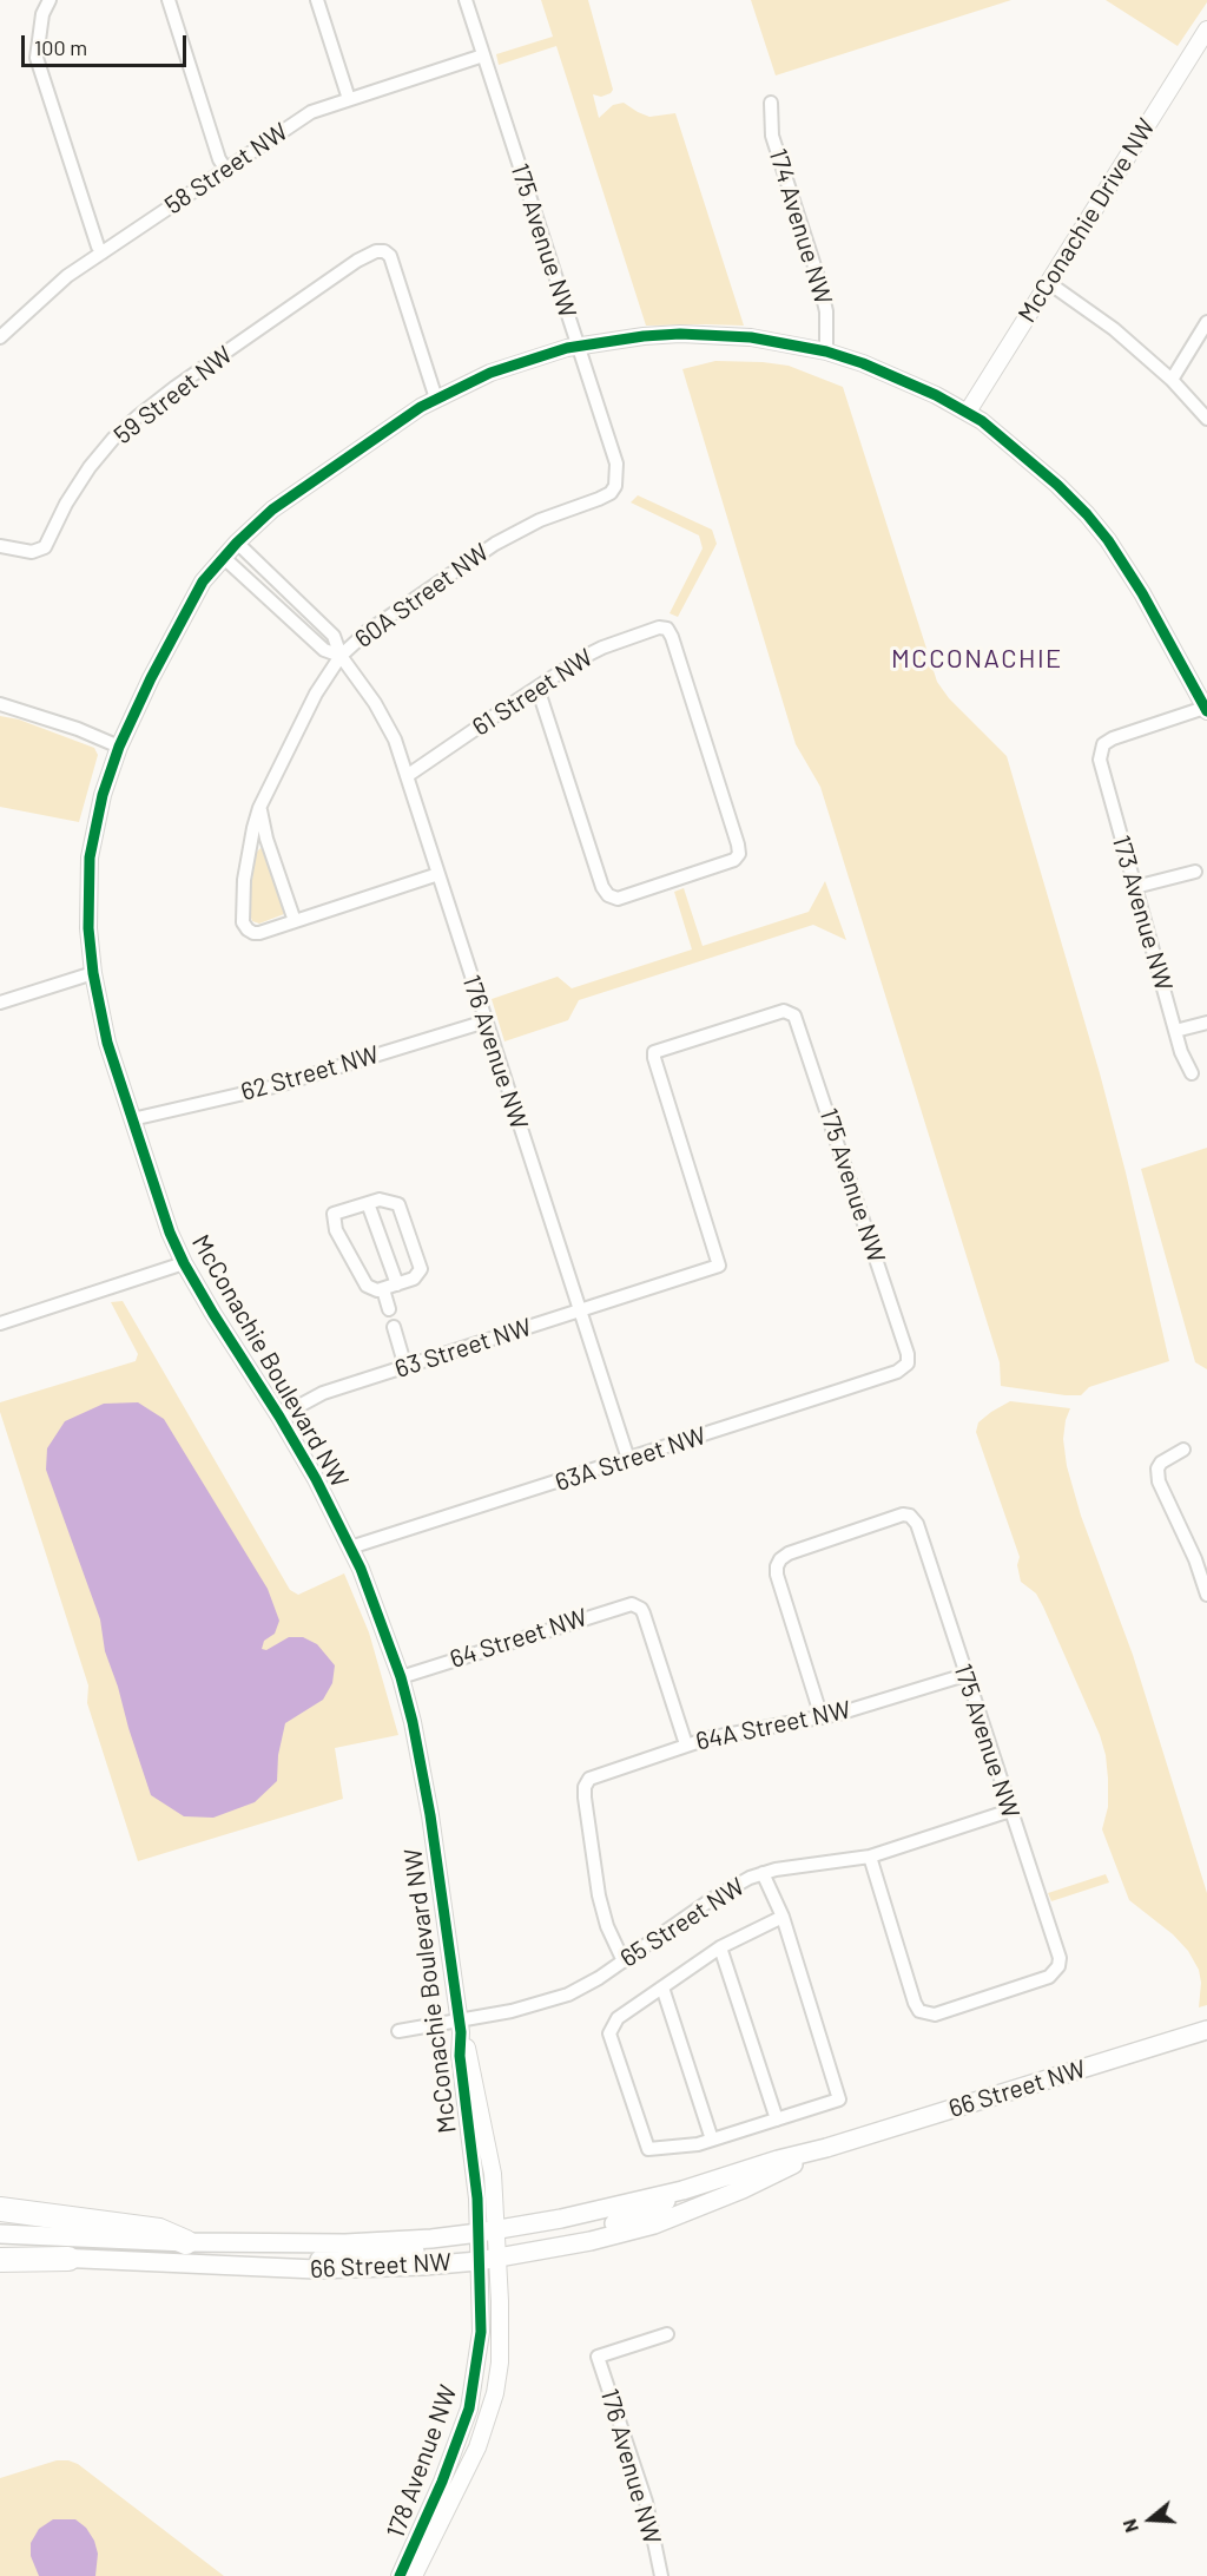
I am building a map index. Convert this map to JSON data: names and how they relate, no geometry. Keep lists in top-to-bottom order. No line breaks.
{"streets":{"main road":["66 Street NW"],"street":["58 Street NW","McConachie Drive NW","174 Avenue NW","175 Avenue NW","59 Street NW","60A Street NW","61 Street NW","173 Avenue NW","176 Avenue NW","62 Street NW","63 Street NW","McConachie Boulevard NW","63A Street NW","64 Street NW","64A Street NW","65 Street NW","178 Avenue NW"]},"crossings":[["58 Street NW","175 Avenue NW"],["McConachie Drive NW","McConachie Boulevard NW"],["174 Avenue NW","McConachie Boulevard NW"],["175 Avenue NW","60A Street NW"],["175 Avenue NW","63 Street NW"],["175 Avenue NW","McConachie Boulevard NW"],["175 Avenue NW","63A Street NW"],["175 Avenue NW","64A Street NW"],["175 Avenue NW","65 Street NW"],["59 Street NW","McConachie Boulevard NW"],["60A Street NW","176 Avenue NW"],["61 Street NW","176 Avenue NW"],["173 Avenue NW","McConachie Boulevard NW"],["176 Avenue NW","62 Street NW"],["176 Avenue NW","63 Street NW"],["176 Avenue NW","McConachie Boulevard NW"],["176 Avenue NW","63A Street NW"],["62 Street NW","McConachie Boulevard NW"],["63 Street NW","McConachie Boulevard NW"],["McConachie Boulevard NW","63A Street NW"],["McConachie Boulevard NW","64 Street NW"],["McConachie Boulevard NW","65 Street NW"],["McConachie Boulevard NW","66 Street NW"],["McConachie Boulevard NW","178 Avenue NW"],["64 Street NW","64A Street NW"],["64A Street NW","65 Street NW"],["66 Street NW","178 Avenue NW"]],"districts":["MCCONACHIE"],"scale_bar":"100 m","north":"left"}
